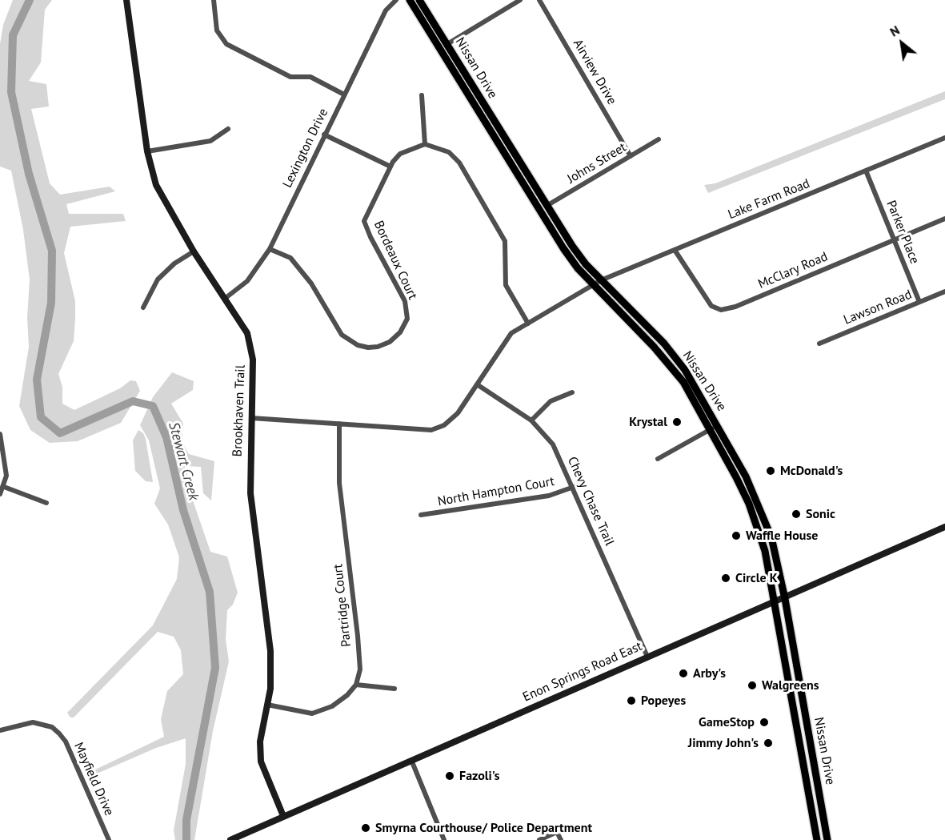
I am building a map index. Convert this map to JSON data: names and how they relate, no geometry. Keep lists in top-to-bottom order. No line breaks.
{"streets":{"main road":["Nissan Drive"],"street":["Airview Drive","Lexington Drive","Johns Street","Lake Farm Road","Parker Place","Bordeaux Court","McClary Road","Lawson Road","Brookhaven Trail","North Hampton Court","Chevy Chase Trail","Partridge Court","Enon Springs Road East","Mayfield Drive"]},"crossings":[["Nissan Drive","Johns Street"],["Nissan Drive","Lake Farm Road"],["Nissan Drive","Enon Springs Road East"],["Airview Drive","Johns Street"],["Lexington Drive","Bordeaux Court"],["Lexington Drive","Brookhaven Trail"],["Lake Farm Road","Parker Place"],["Lake Farm Road","McClary Road"],["Lake Farm Road","Chevy Chase Trail"],["Lake Farm Road","Partridge Court"],["Parker Place","McClary Road"],["Parker Place","Lawson Road"],["Brookhaven Trail","Enon Springs Road East"],["North Hampton Court","Chevy Chase Trail"],["Chevy Chase Trail","Enon Springs Road East"]],"water":["Stewart Creek"],"places":["Krystal","McDonald's","Sonic","Waffle House","Circle K","Arby's","Walgreens","Popeyes","GameStop","Jimmy John's","Fazoli's","Smyrna Courthouse/ Police Department"],"north":"top left"}
